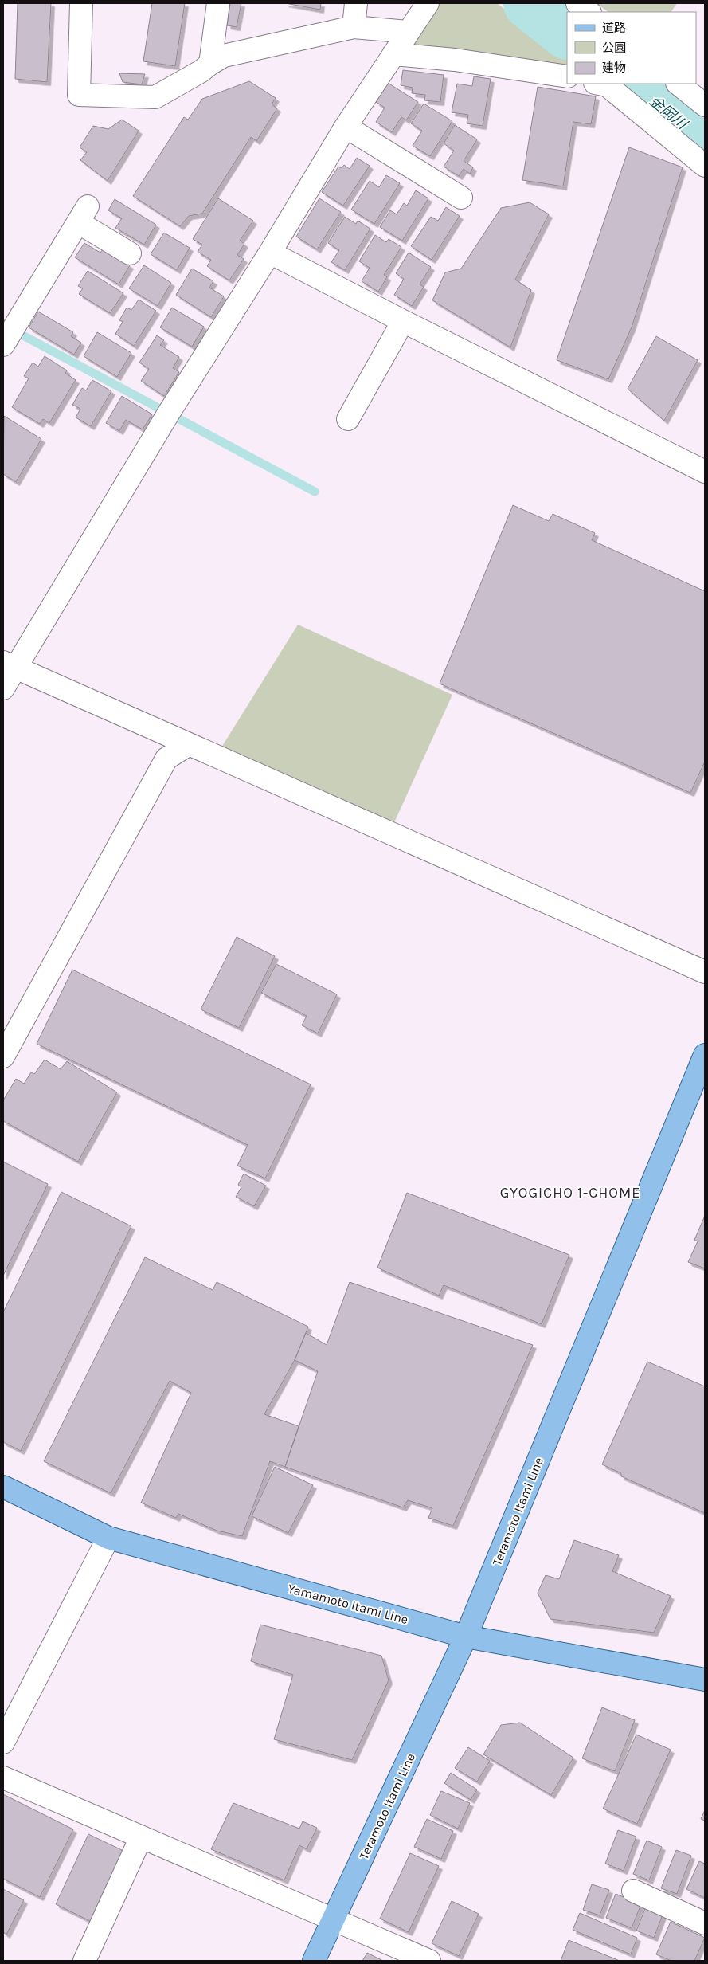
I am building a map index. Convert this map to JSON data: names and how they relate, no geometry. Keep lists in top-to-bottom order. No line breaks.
{"streets":{"main road":["Teramoto Itami Line","Yamamoto Itami Line"]},"crossings":[["Teramoto Itami Line","Yamamoto Itami Line"]],"districts":["GYOGICHO 1-CHOME"],"water":["金岡川"],"legend":["道路","公園","建物"]}
